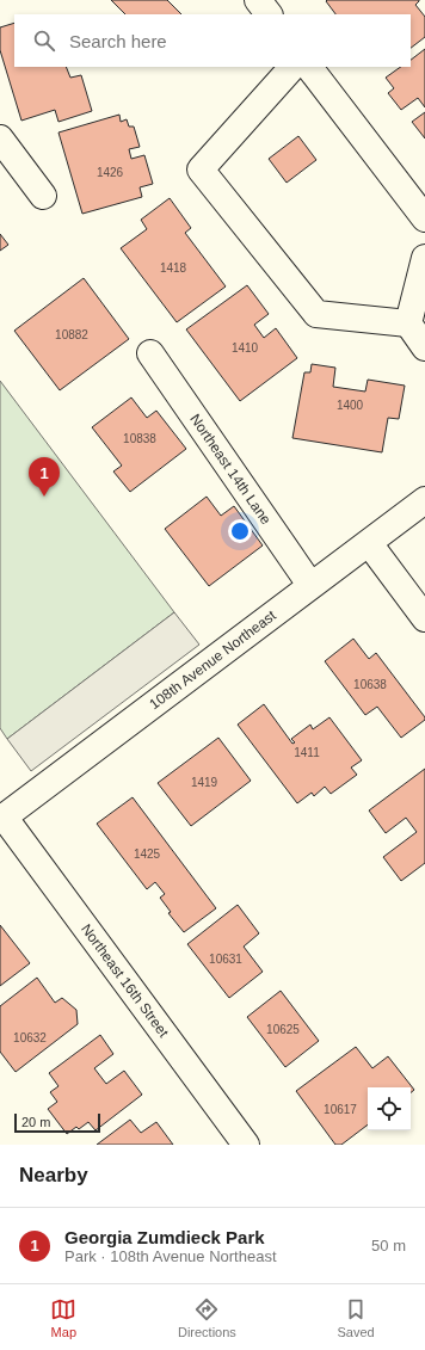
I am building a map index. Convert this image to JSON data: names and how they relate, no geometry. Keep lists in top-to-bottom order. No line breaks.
{"streets":{"main road":["Northeast 14th Lane","108th Avenue Northeast","Northeast 16th Street"]},"crossings":[["Northeast 14th Lane","108th Avenue Northeast"],["108th Avenue Northeast","Northeast 16th Street"]],"house_numbers":["1426","1418","10882","1410","1400","10838","10638","1411","1419","1425","10631","10625","10632","10617"],"scale_bar":"20 m","page":{"search":"Search here","pins":"1","scale":"20 m","heading":"Nearby","list":[{"mark":"1","name":"Georgia Zumdieck Park","note":"Park · 108th Avenue Northeast","value":"50 m"}],"nav":["Map","Directions","Saved"]}}
